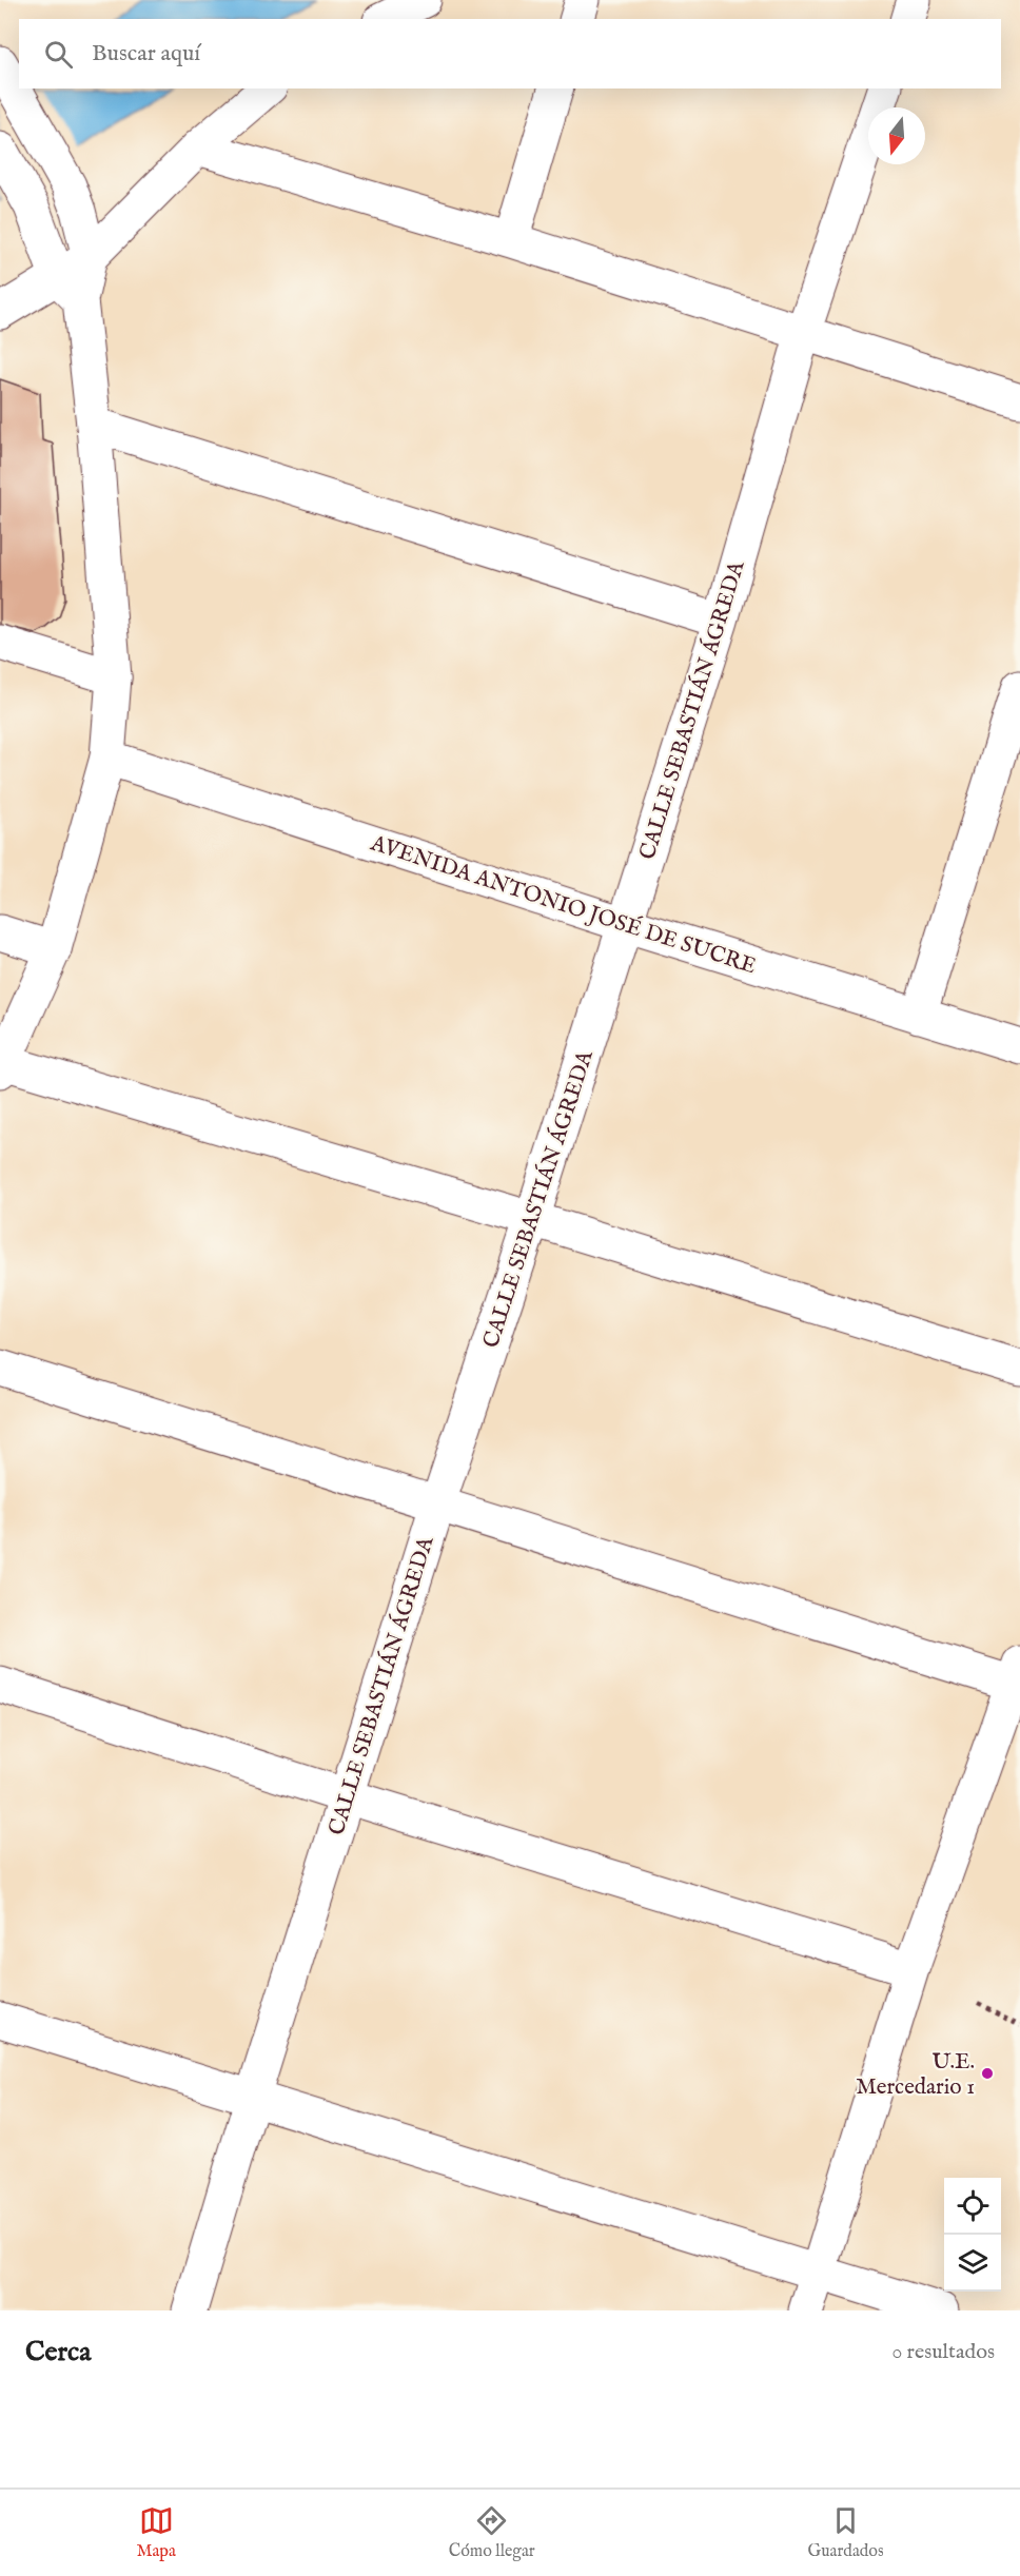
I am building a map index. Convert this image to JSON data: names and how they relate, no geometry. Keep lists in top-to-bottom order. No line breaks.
{"streets":{"street":["CALLE SEBASTIÁN ÁGREDA","AVENIDA ANTONIO JOSÉ DE SUCRE"]},"crossings":[["CALLE SEBASTIÁN ÁGREDA","AVENIDA ANTONIO JOSÉ DE SUCRE"]],"places":["U.E. Mercedario 1"],"north":"bottom","page":{"search":"Buscar aquí","heading":["Cerca","0 resultados"],"nav":["Mapa","Cómo llegar","Guardados"]}}
